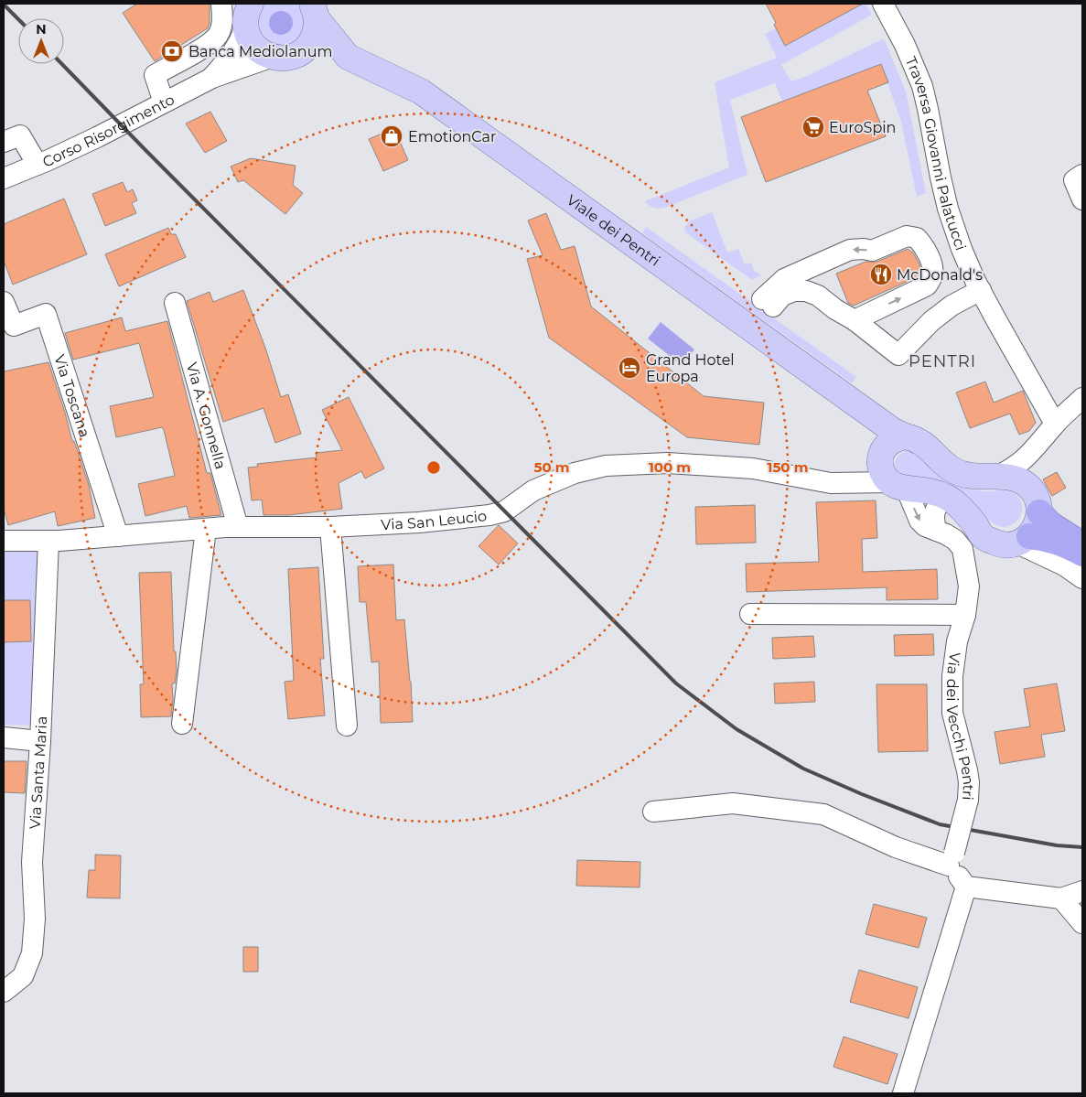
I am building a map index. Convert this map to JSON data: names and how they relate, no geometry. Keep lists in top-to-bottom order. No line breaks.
{"streets":{"main road":["Viale dei Pentri"],"street":["Corso Risorgimento","Traversa Giovanni Palatucci","Via Toscana","Via A. Gonnella","Via San Leucio","Via dei Vecchi Pentri","Via Santa Maria"]},"crossings":[["Corso Risorgimento","Viale dei Pentri"],["Viale dei Pentri","Via San Leucio"],["Viale dei Pentri","Via dei Vecchi Pentri"],["Via Toscana","Via San Leucio"],["Via A. Gonnella","Via San Leucio"],["Via San Leucio","Via dei Vecchi Pentri"],["Via San Leucio","Via Santa Maria"]],"districts":["PENTRI"],"places":{"bank":["Banca Mediolanum"],"supermarket":["EuroSpin"],"shop":["EmotionCar"],"restaurant":["McDonald's"],"hotel":["Grand Hotel Europa"]},"north":"top","rings":["50 m","100 m","150 m"]}
